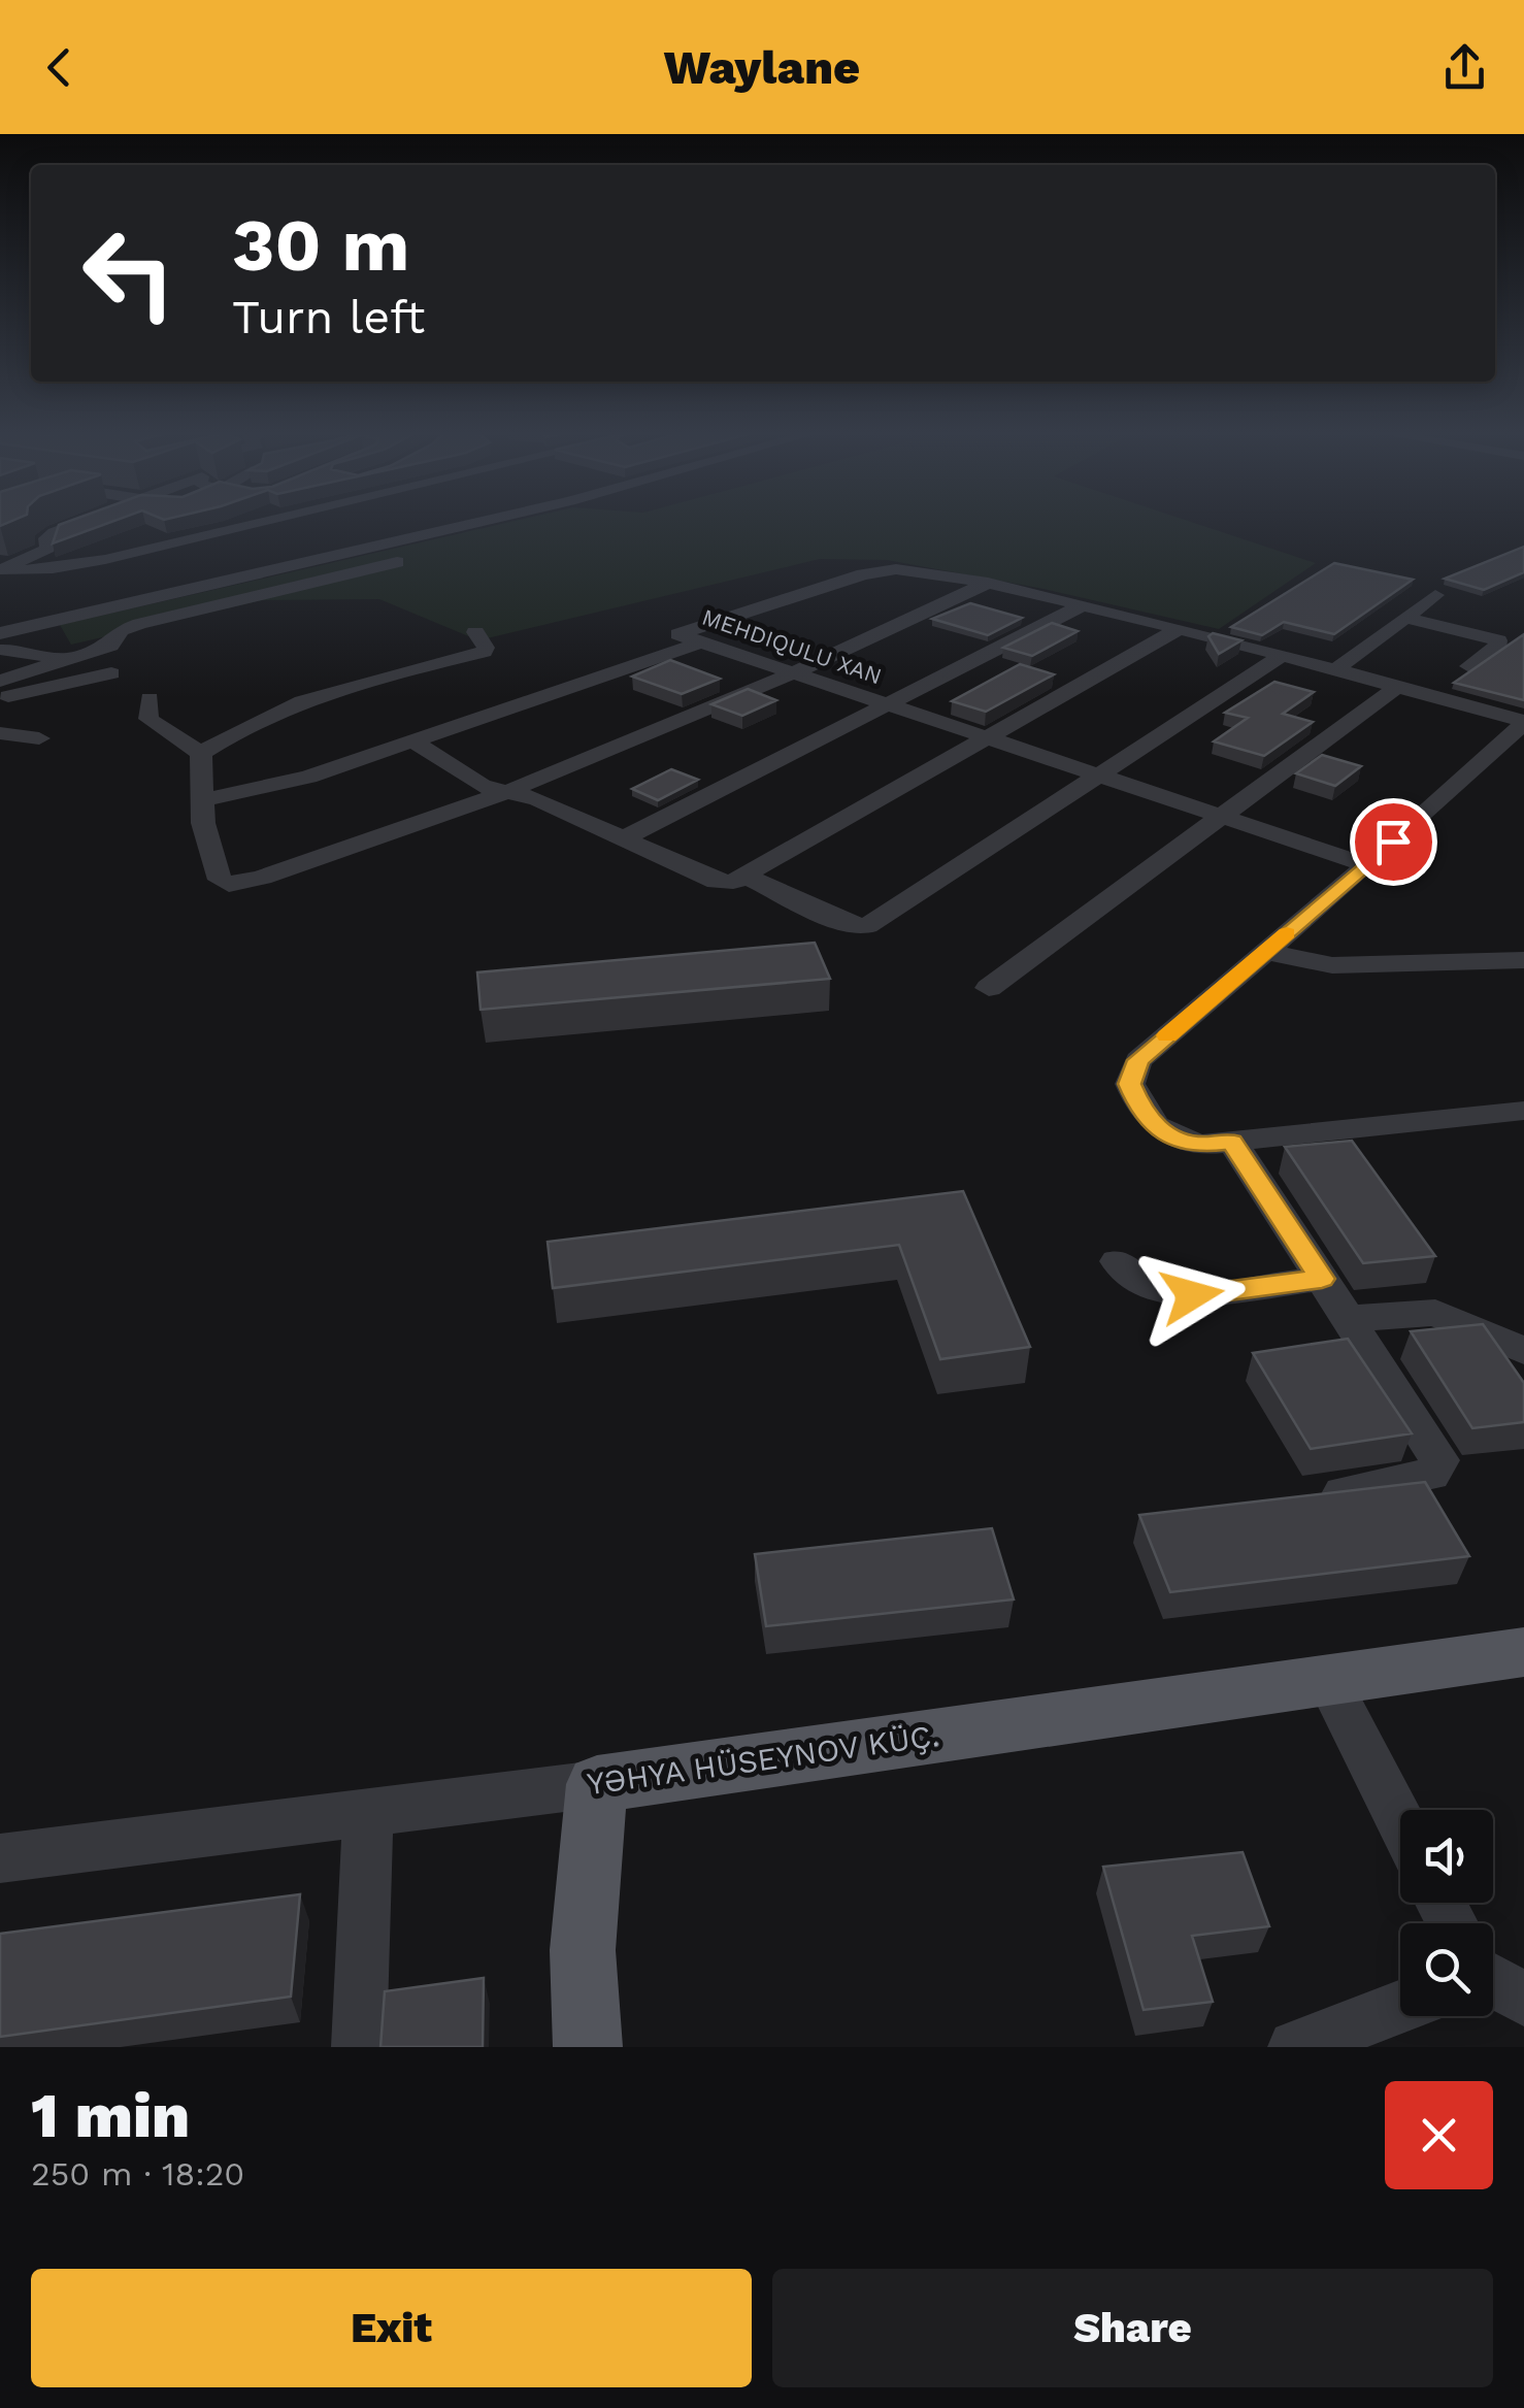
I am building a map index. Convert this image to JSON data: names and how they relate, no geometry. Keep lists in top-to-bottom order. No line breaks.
{"streets":{"main road":["YƏHYA HÜSEYNOV KÜÇ."],"street":["MEHDIQULU XAN"]},"page":{"header":"Waylane","turn":["30 m","Turn left"],"heading":["1 min","250 m · 18:20"],"buttons":["Exit","Share"]}}
